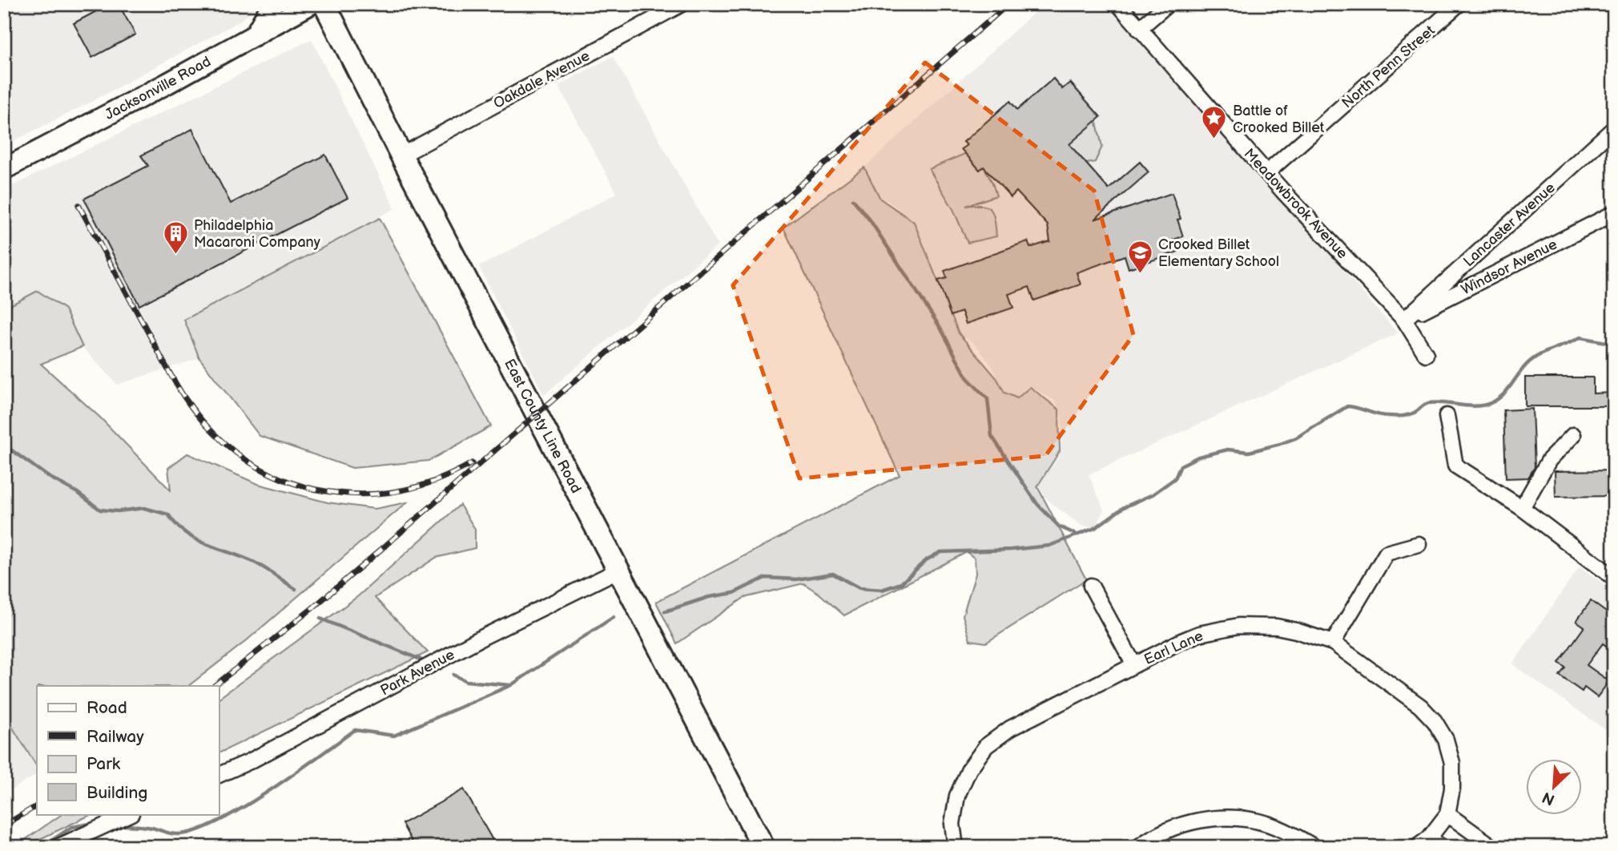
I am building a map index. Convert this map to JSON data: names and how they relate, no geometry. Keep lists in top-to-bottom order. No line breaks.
{"streets":{"main road":["Jacksonville Road","East County Line Road"],"street":["North Penn Street","Oakdale Avenue","Meadowbrook Avenue","Lancaster Avenue","Windsor Avenue","Earl Lane","Park Avenue"]},"crossings":[["North Penn Street","Meadowbrook Avenue"],["Oakdale Avenue","East County Line Road"],["Meadowbrook Avenue","Lancaster Avenue"],["Meadowbrook Avenue","Windsor Avenue"],["Lancaster Avenue","Windsor Avenue"],["East County Line Road","Park Avenue"]],"places":{"place":["Battle of Crooked Billet"],"building":["Philadelphia Macaroni Company"],"school or university":["Crooked Billet Elementary School"]},"legend":["Road","Railway","Park","Building"],"north":"bottom left"}
